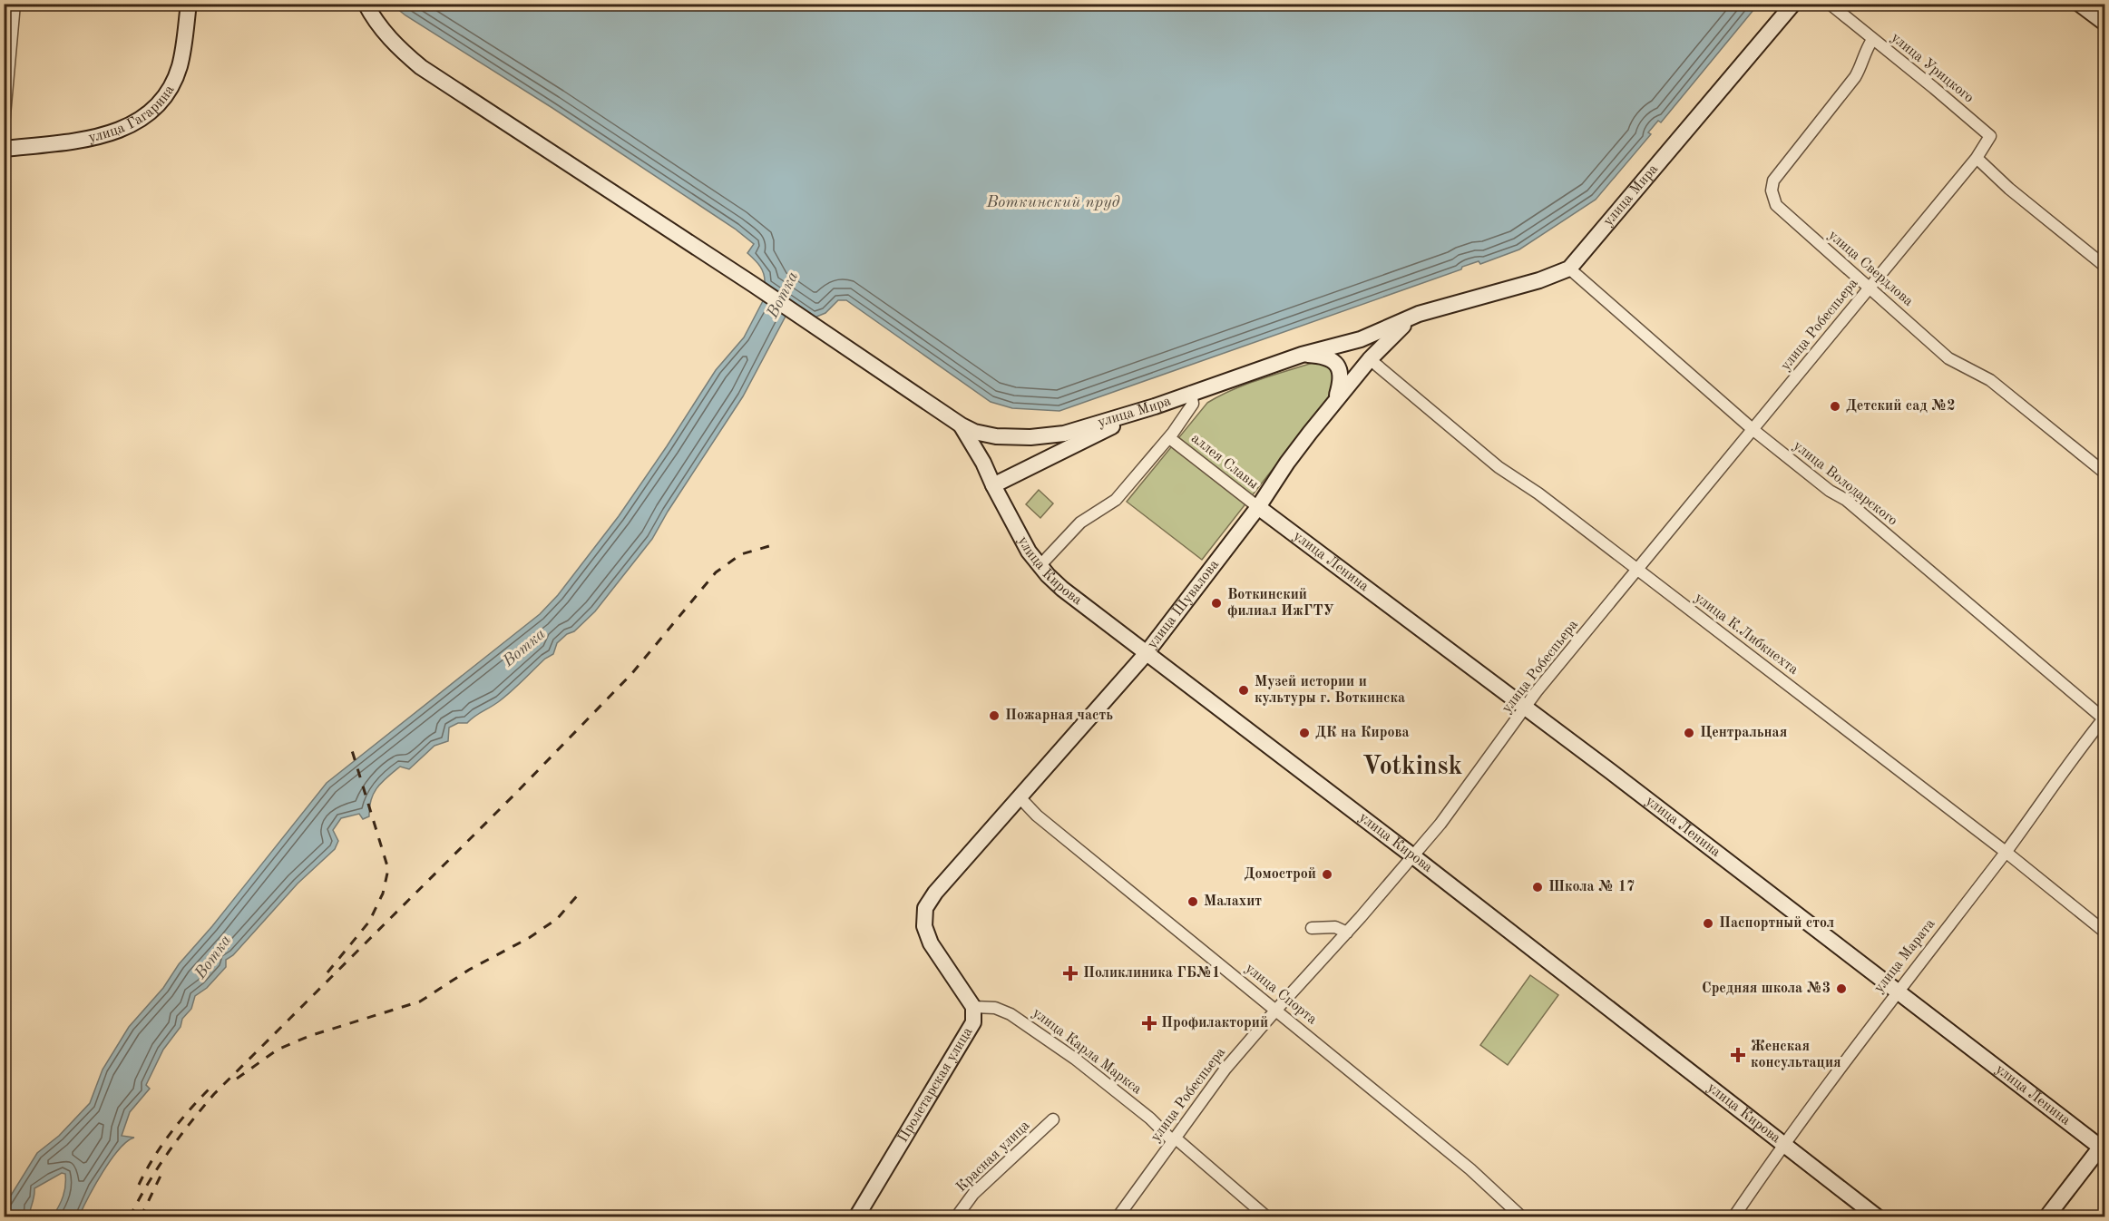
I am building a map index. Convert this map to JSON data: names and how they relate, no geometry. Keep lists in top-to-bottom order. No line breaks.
{"streets":{"main road":["улица Гагарина","улица Мира","улица Ленина","улица Кирова","улица Шувалова","Пролетарская улица"],"street":["улица Урицкого","улица Свердлова","улица Робеспьера","аллея Славы","улица Володарского","улица К.Либкнехта","улица Марата","улица Спорта","улица Карла Маркса","Красная улица"]},"crossings":[["улица Урицкого","улица Свердлова"],["улица Урицкого","улица Робеспьера"],["улица Мира","улица Володарского"],["улица Мира","улица Кирова"],["улица Мира","улица Шувалова"],["улица Мира","улица К.Либкнехта"],["улица Свердлова","улица Робеспьера"],["улица Робеспьера","улица Володарского"],["улица Робеспьера","улица Ленина"],["улица Робеспьера","улица Кирова"],["улица Робеспьера","улица К.Либкнехта"],["улица Робеспьера","улица Спорта"],["улица Робеспьера","улица Карла Маркса"],["аллея Славы","улица Ленина"],["аллея Славы","улица Шувалова"],["улица Володарского","улица Марата"],["улица Ленина","улица Шувалова"],["улица Ленина","улица Марата"],["улица Кирова","улица Шувалова"],["улица Кирова","улица Марата"],["улица Шувалова","улица Спорта"],["улица Шувалова","Пролетарская улица"],["улица К.Либкнехта","улица Марата"],["улица Спорта","Пролетарская улица"],["улица Карла Маркса","Пролетарская улица"]],"districts":["Votkinsk"],"water":["Воткинский пруд","Вотка"],"places":{"other":["Детский сад №2","Воткинский филиал ИжГТУ","Музей истории и культуры г. Воткинска","Пожарная часть","ДК на Кирова","Центральная","Домострой","Школа № 17","Малахит","Паспортный стол","Средняя школа №3"],"health":["Поликлиника ГБ№1","Профилакторий","Женская консультация"]}}
